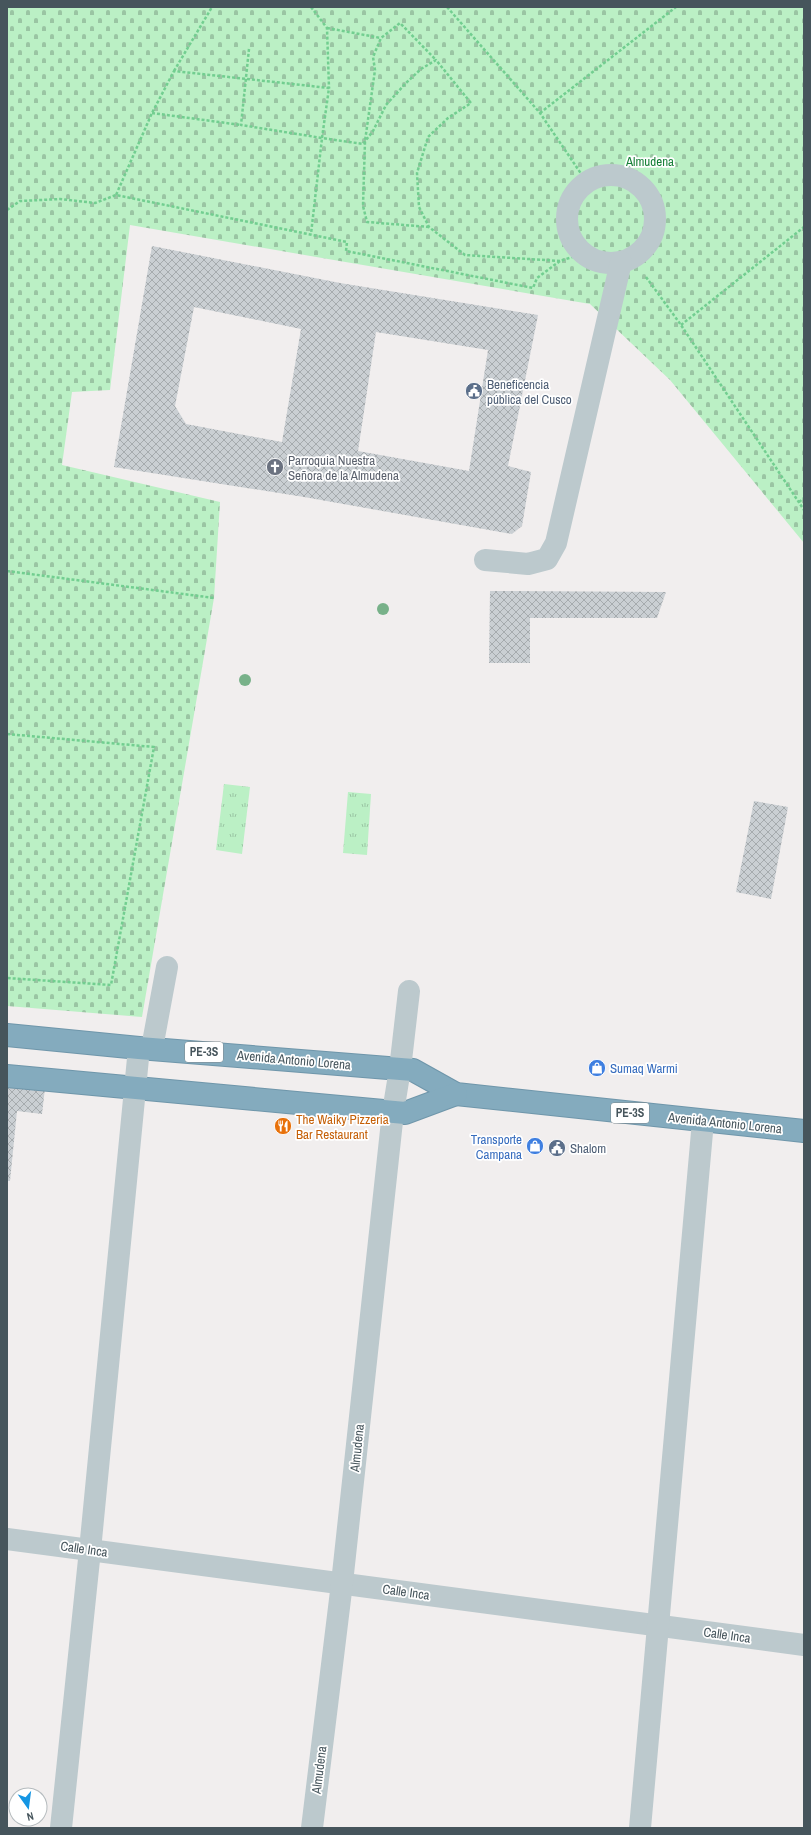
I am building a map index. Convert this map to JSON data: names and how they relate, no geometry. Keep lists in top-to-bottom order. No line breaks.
{"streets":{"highway":["PE-3S","Avenida Antonio Lorena"],"street":["Almudena","Calle Inca"]},"crossings":[["Avenida Antonio Lorena","Almudena"],["Almudena","Calle Inca"]],"parks":["Almudena"],"places":{"public building":["Beneficencia pública del Cusco","Shalom"],"church":["Parroquia Nuestra Señora de la Almudena"],"shop":["Sumaq Warmi","Transporte Campana"],"restaurant":["The Waiky Pizzeria Bar Restaurant"]},"north":"bottom"}
